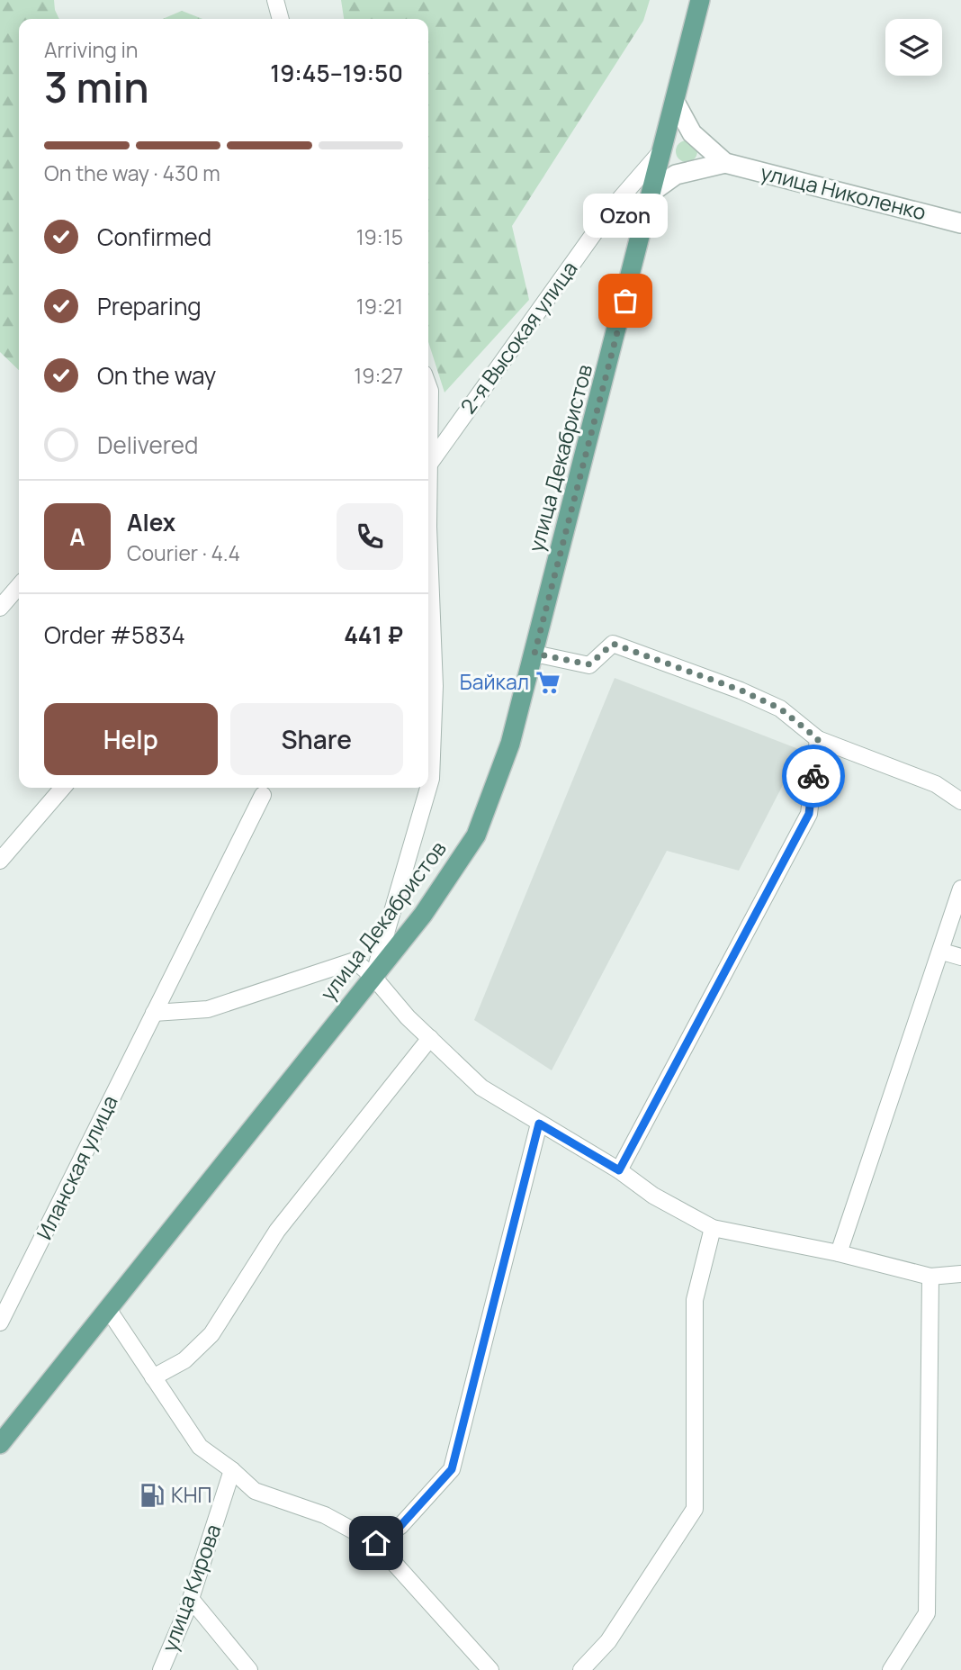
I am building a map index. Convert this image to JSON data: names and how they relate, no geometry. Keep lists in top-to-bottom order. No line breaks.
{"streets":{"main road":["улица Декабристов"],"street":["улица Николенко","2-я Высокая улица","Иланская улица","улица Кирова"]},"crossings":[["2-я Высокая улица","улица Декабристов"]],"places":{"other":["Ozon"],"supermarket":["Байкал"],"fuel station":["КНП"]},"page":{"heading":["3 min","Arriving in","19:45–19:50"],"panel":["Alex","Courier · 4.4","Order #5834","441 ₽"],"bar":"On the way · 430 m","bubble":"Ozon","list":[["Confirmed","19:15"],["Preparing","19:21"],["On the way","19:27"],"Delivered"],"round":"A","buttons":["Help","Share"]}}
